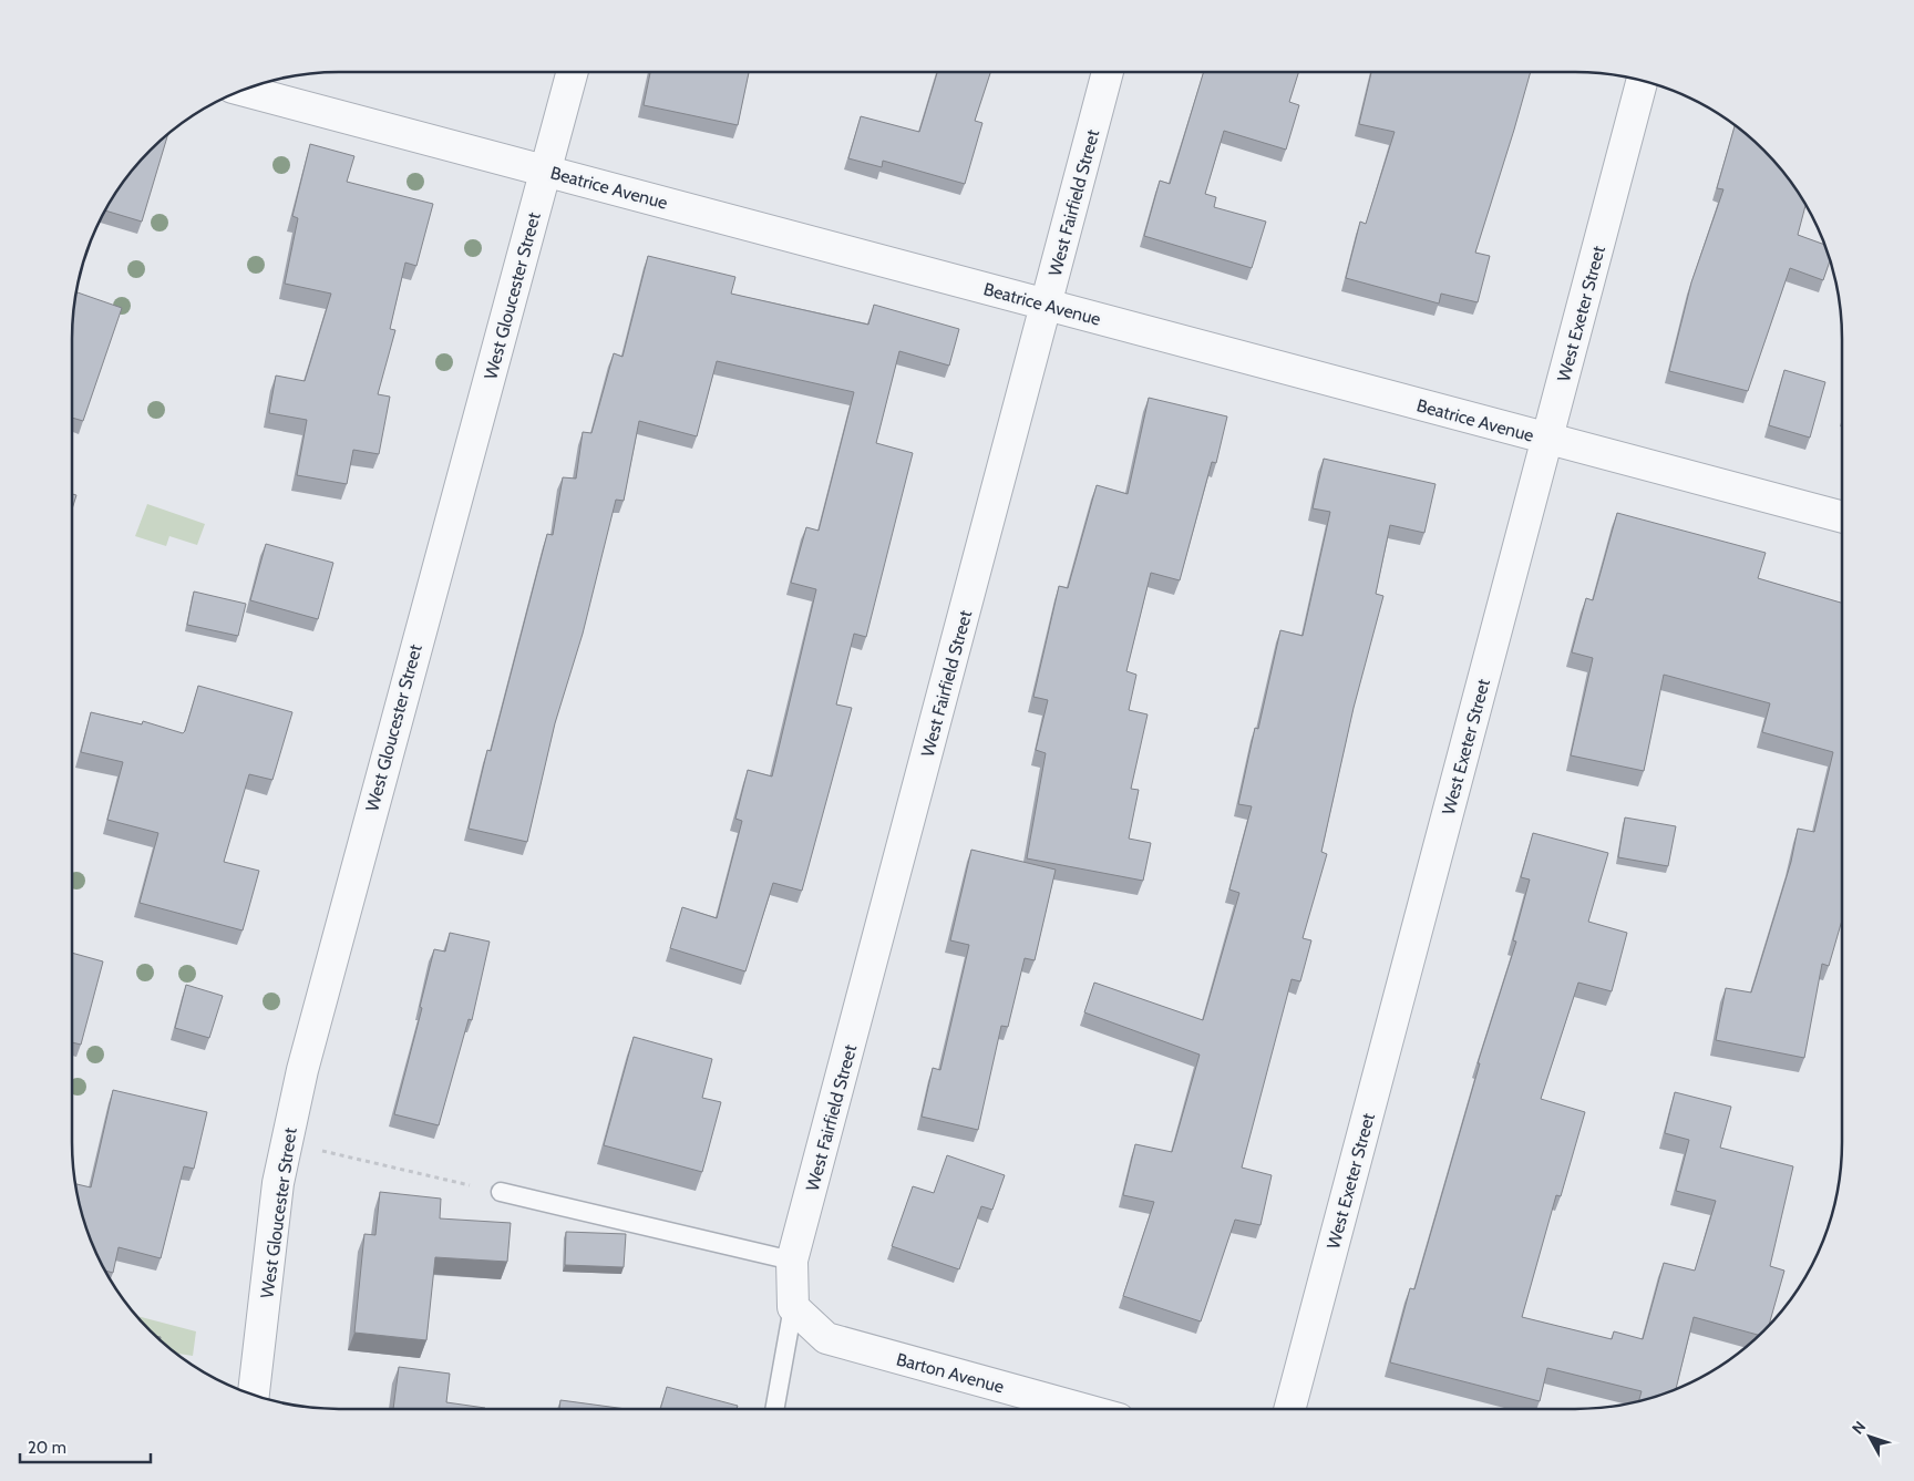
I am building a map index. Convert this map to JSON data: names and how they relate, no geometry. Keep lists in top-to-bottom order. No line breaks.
{"streets":{"street":["Beatrice Avenue","West Fairfield Street","West Gloucester Street","West Exeter Street","Barton Avenue"]},"crossings":[["Beatrice Avenue","West Fairfield Street"],["Beatrice Avenue","West Gloucester Street"],["Beatrice Avenue","West Exeter Street"],["West Fairfield Street","Barton Avenue"]],"scale_bar":"20 m","north":"top left"}
